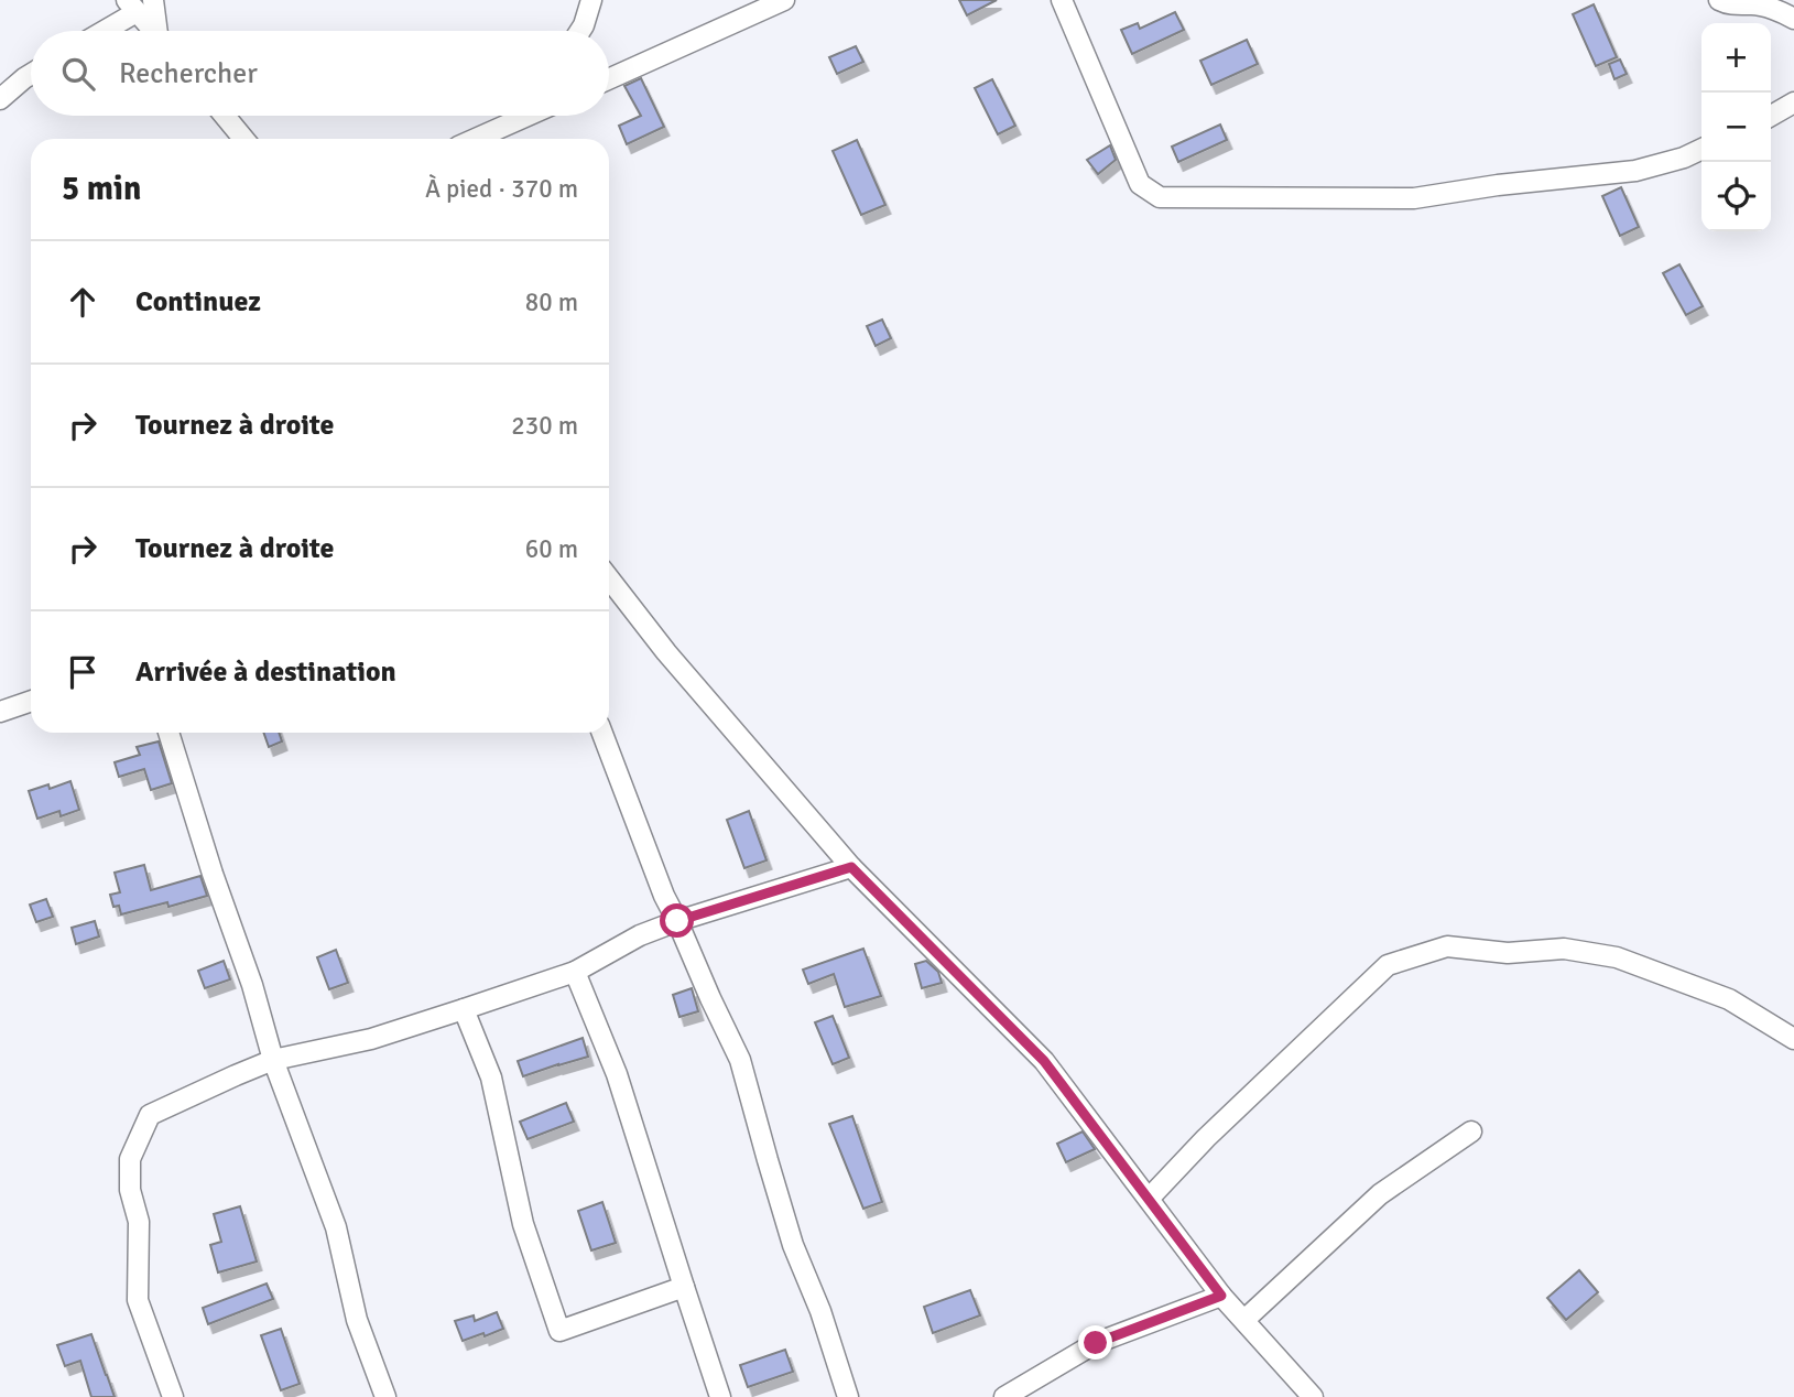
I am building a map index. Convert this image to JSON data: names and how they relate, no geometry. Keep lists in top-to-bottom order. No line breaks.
{"page":{"map_buttons":["+","−"],"search":"Rechercher","heading":["5 min","À pied · 370 m"],"list":[["Continuez","80 m"],["Tournez à droite","230 m"],["Tournez à droite","60 m"],"Arrivée à destination"]}}
